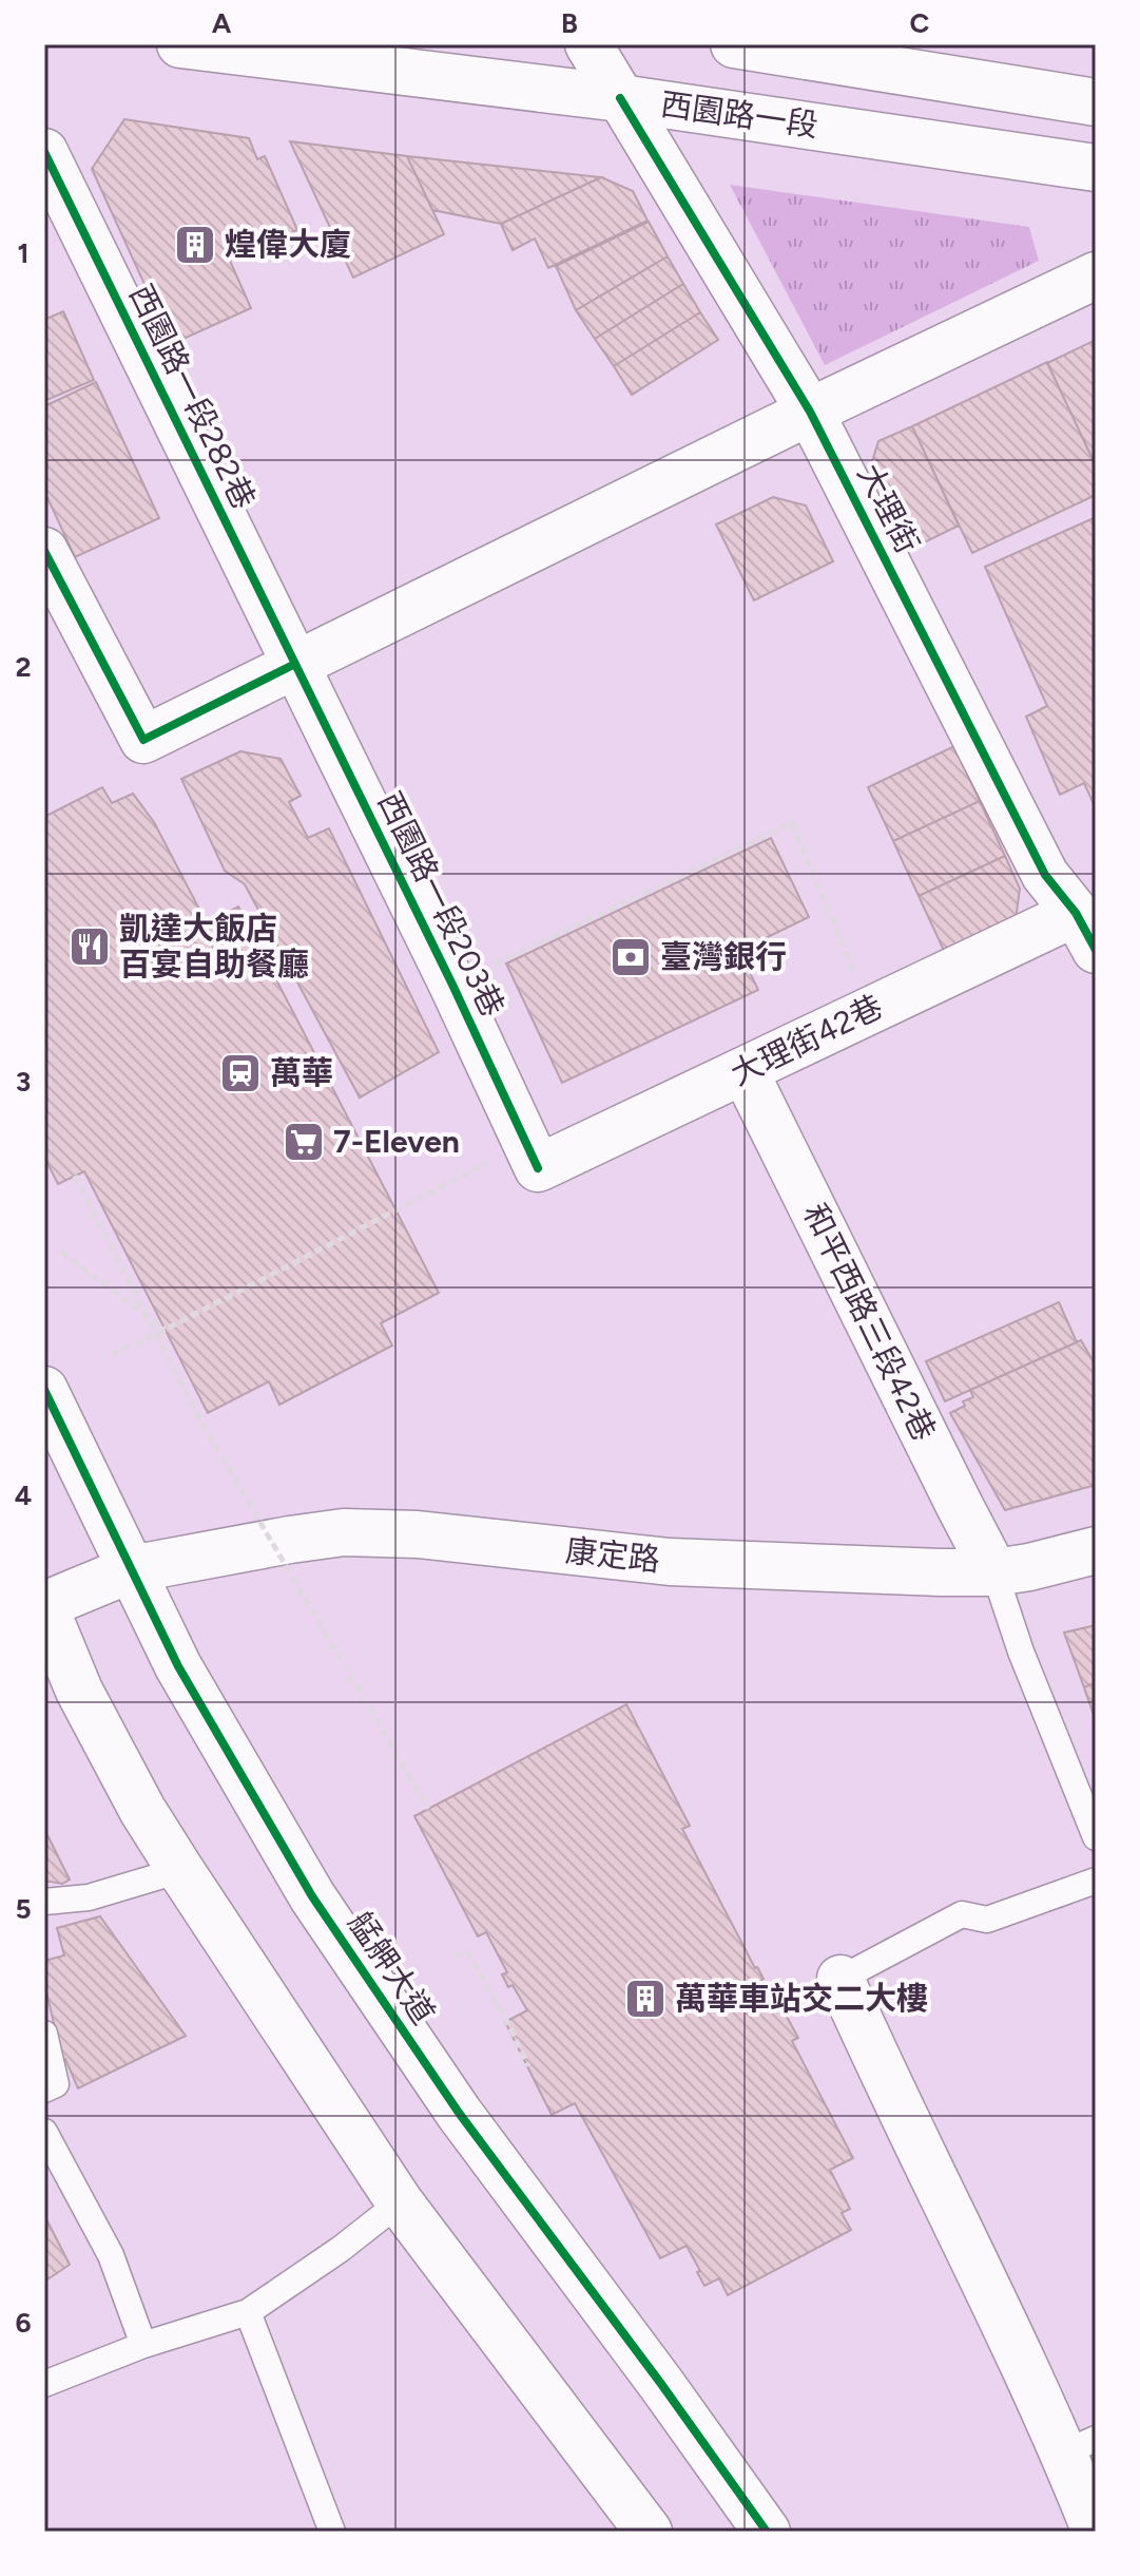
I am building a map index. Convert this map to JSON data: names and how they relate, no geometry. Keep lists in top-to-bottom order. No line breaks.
{"streets":{"street":["西園路一段","西園路一段282巷","大理街","西園路一段203巷","大理街42巷","和平西路三段42巷","康定路","艋舺大道"]},"crossings":[["西園路一段","大理街"],["西園路一段282巷","西園路一段203巷"],["大理街","大理街42巷"],["西園路一段203巷","大理街42巷"],["大理街42巷","和平西路三段42巷"],["和平西路三段42巷","康定路"],["康定路","艋舺大道"]],"places":{"building":["煌偉大廈","萬華車站交二大樓"],"restaurant":["凱達大飯店 百宴自助餐廳"],"bank":["臺灣銀行"],"station":["萬華"],"supermarket":["7-Eleven"]},"grid":{"columns":["A","B","C"],"rows":["1","2","3","4","5","6"]}}
